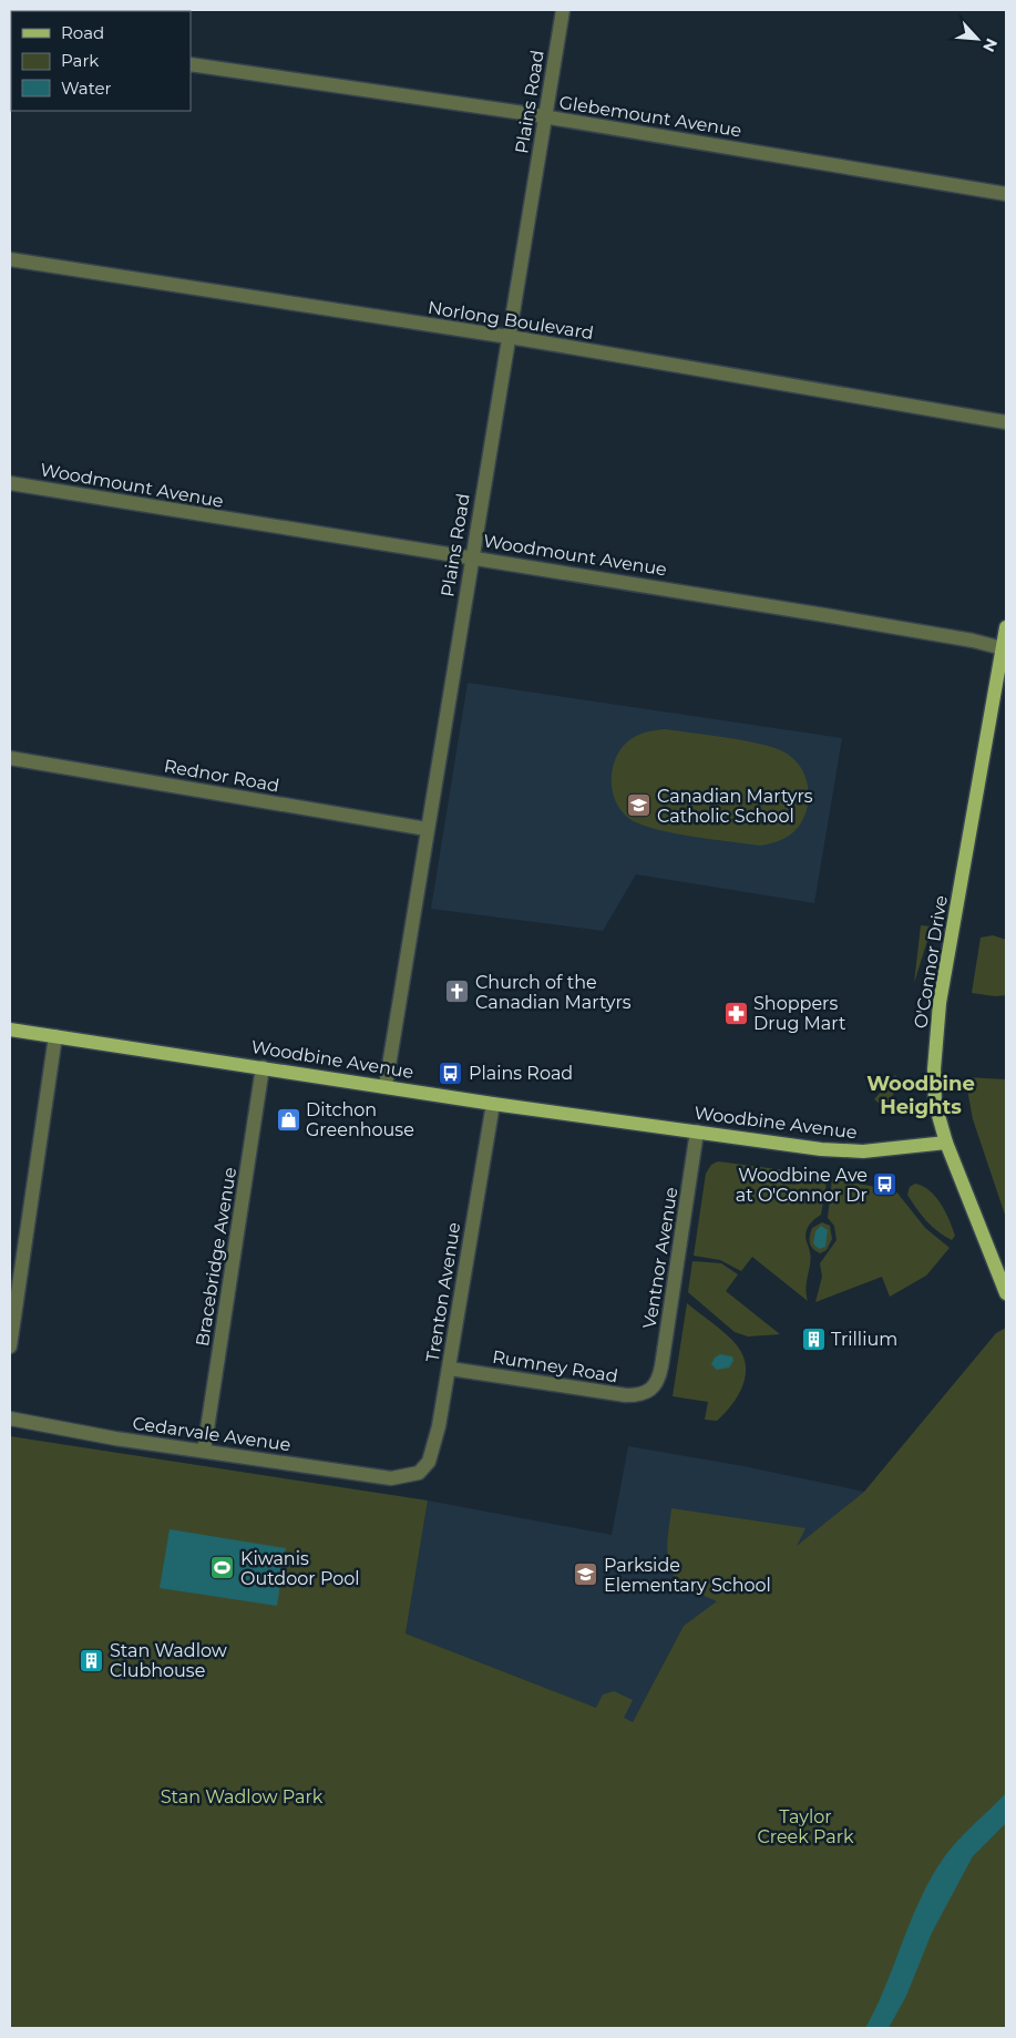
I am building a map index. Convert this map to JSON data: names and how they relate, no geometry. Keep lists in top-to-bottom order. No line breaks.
{"streets":{"main road":["O'Connor Drive","Woodbine Avenue"],"street":["Plains Road","Glebemount Avenue","Norlong Boulevard","Woodmount Avenue","Rednor Road","Bracebridge Avenue","Ventnor Avenue","Trenton Avenue","Rumney Road","Cedarvale Avenue"]},"crossings":[["Plains Road","Glebemount Avenue"],["Plains Road","Norlong Boulevard"],["Plains Road","Woodmount Avenue"],["Plains Road","Rednor Road"],["Plains Road","Woodbine Avenue"],["Woodmount Avenue","O'Connor Drive"],["O'Connor Drive","Woodbine Avenue"],["Woodbine Avenue","Bracebridge Avenue"],["Woodbine Avenue","Ventnor Avenue"],["Woodbine Avenue","Trenton Avenue"],["Bracebridge Avenue","Cedarvale Avenue"],["Ventnor Avenue","Rumney Road"],["Trenton Avenue","Rumney Road"],["Trenton Avenue","Cedarvale Avenue"]],"districts":["Woodbine Heights"],"parks":["Stan Wadlow Park","Taylor Creek Park"],"places":{"school or university":["Canadian Martyrs Catholic School","Parkside Elementary School"],"church":["Church of the Canadian Martyrs"],"pharmacy":["Shoppers Drug Mart"],"bus stop":["Plains Road","Woodbine Ave at O'Connor Dr"],"shop":["Ditchon Greenhouse"],"building":["Trillium","Stan Wadlow Clubhouse"],"sports":["Kiwanis Outdoor Pool"]},"legend":["Road","Park","Water"],"north":"bottom right"}
